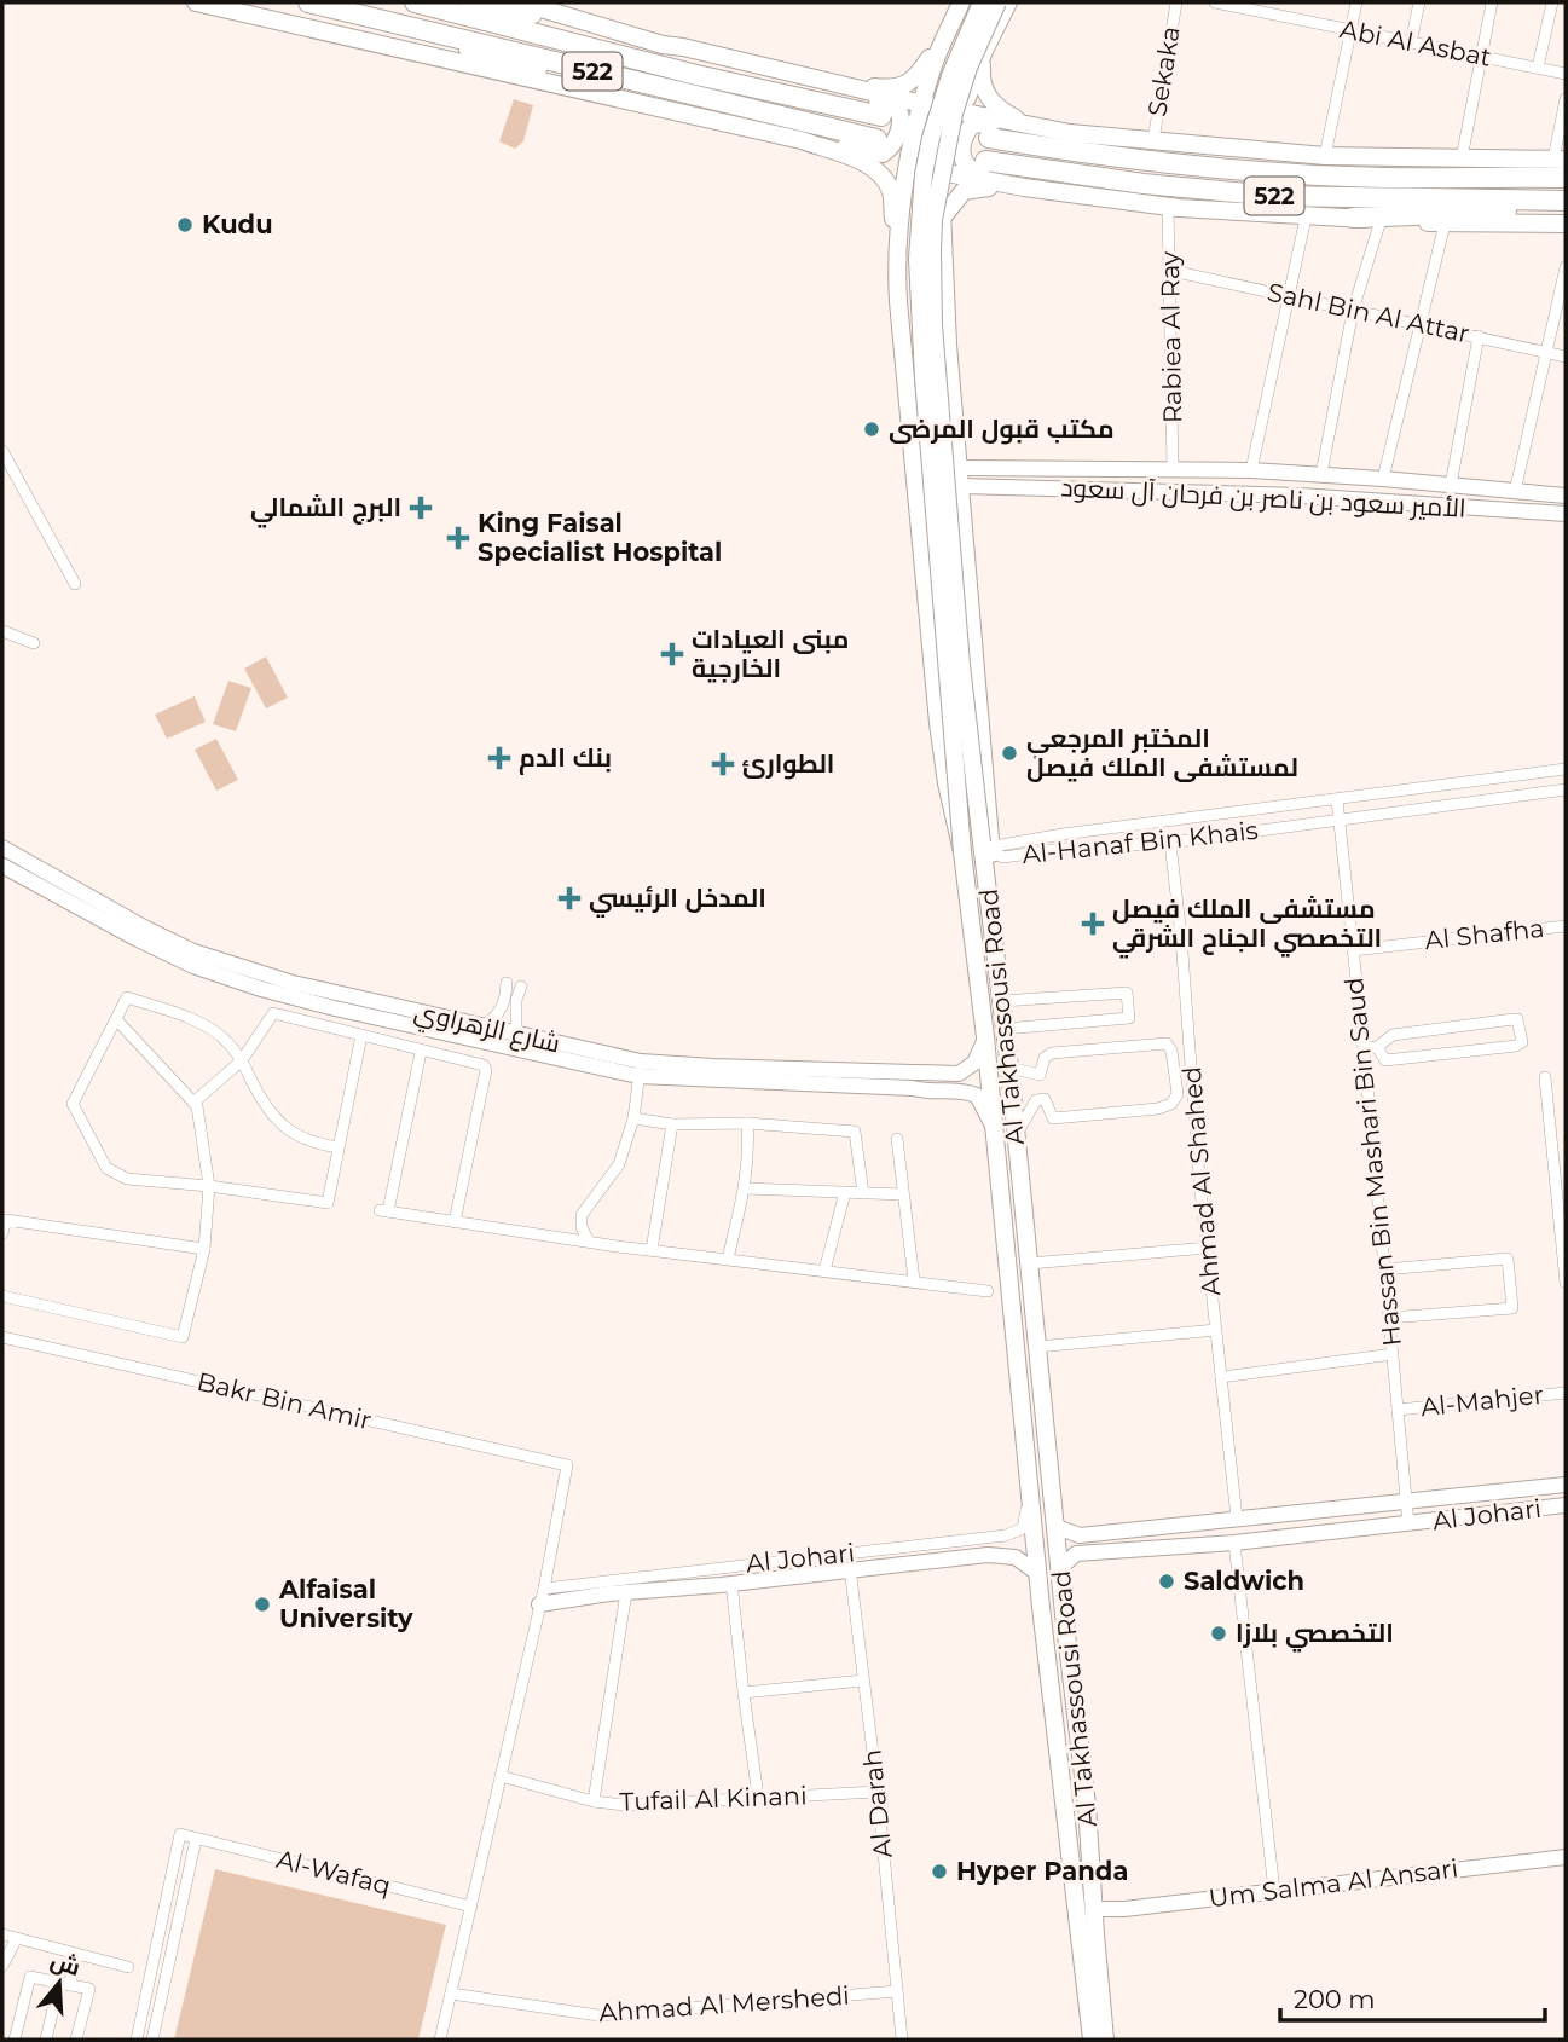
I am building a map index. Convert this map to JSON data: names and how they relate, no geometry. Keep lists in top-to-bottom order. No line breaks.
{"streets":{"highway":["522"],"main road":["Al Takhassousi Road"],"street":["Abi Al Asbat","Sekaka","Sahl Bin Al Attar","Rabiea Al Ray","الأمير سعود بن ناصر بن فرحان آل سعود","Al-Hanaf Bin Khais","Al Shafha","شارع الزهراوي","Hassan Bin Mashari Bin Saud","Ahmad Al Shahed","Bakr Bin Amir","Al-Mahjer","Al Johari","Tufail Al Kinani","Al Darah","Al-Wafaq","Um Salma Al Ansari","Ahmad Al Mershedi"]},"crossings":[["Sahl Bin Al Attar","Rabiea Al Ray"],["Rabiea Al Ray","الأمير سعود بن ناصر بن فرحان آل سعود"],["Al-Hanaf Bin Khais","Al Takhassousi Road"],["Al-Hanaf Bin Khais","Hassan Bin Mashari Bin Saud"],["Al-Hanaf Bin Khais","Ahmad Al Shahed"],["Al Shafha","Hassan Bin Mashari Bin Saud"],["Al Takhassousi Road","شارع الزهراوي"],["Al Takhassousi Road","Al Johari"],["Hassan Bin Mashari Bin Saud","Al-Mahjer"],["Hassan Bin Mashari Bin Saud","Al Johari"],["Ahmad Al Shahed","Al Johari"],["Bakr Bin Amir","Al Johari"],["Al Johari","Al Darah"],["Tufail Al Kinani","Al Darah"],["Al Darah","Ahmad Al Mershedi"]],"places":{"other":["Kudu","مكتب قبول المرضى","المختبر المرجعي لمستشفى الملك فيصل","Saldwich","Alfaisal University","التخصصي بلازا","Hyper Panda"],"health":["البرج الشمالي","King Faisal Specialist Hospital","مبنى العيادات الخارجية","بنك الدم","الطوارئ","المدخل الرئيسي","مستشفى الملك فيصل التخصصي الجناح الشرقي"]},"scale_bar":"200 m","north":"top"}
